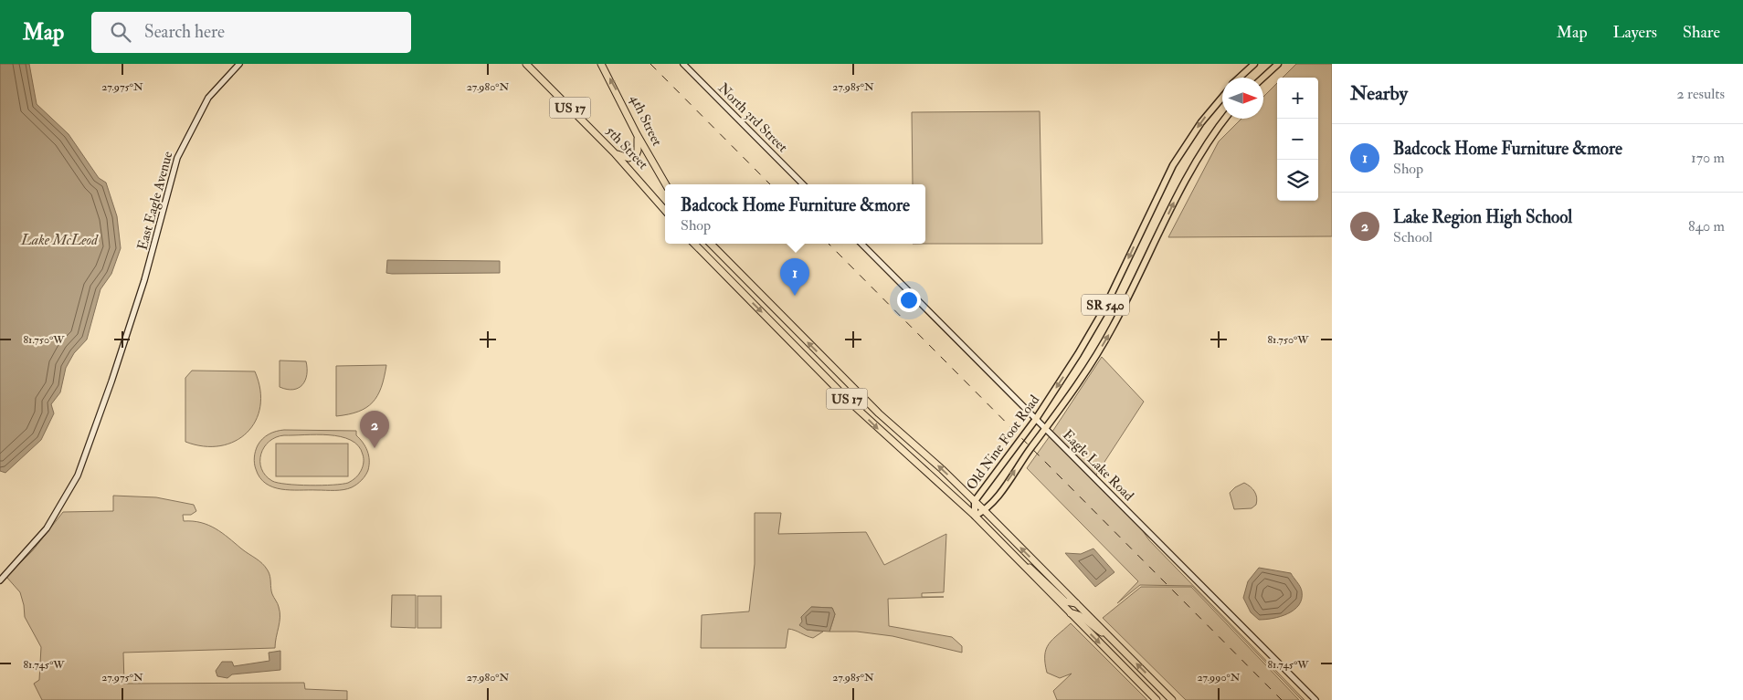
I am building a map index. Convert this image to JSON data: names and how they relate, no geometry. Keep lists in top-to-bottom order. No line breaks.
{"streets":{"highway":["US 17","4th Street","5th Street"],"main road":["SR 540","Old Nine Foot Road"],"street":["North 3rd Street","East Eagle Avenue","Eagle Lake Road"]},"crossings":[["US 17","Old Nine Foot Road"],["Old Nine Foot Road","Eagle Lake Road"]],"one_way":["4th Street"],"water":["Lake McLeod"],"north":"right","page":{"header":"Map","search":"Search here","nav":["Map","Layers","Share"],"heading":["Nearby","2 results"],"map_buttons":["+","−"],"list":[{"mark":"1","name":"Badcock Home Furniture &more","note":"Shop","value":"170 m"},{"mark":"2","name":"Lake Region High School","note":"School","value":"840 m"}],"popup":["Badcock Home Furniture &more","Shop"],"pins":["1","2"]},"coordinates":["27.975°N","27.980°N","27.985°N","81.750°W","81.745°W","27.990°N"]}
